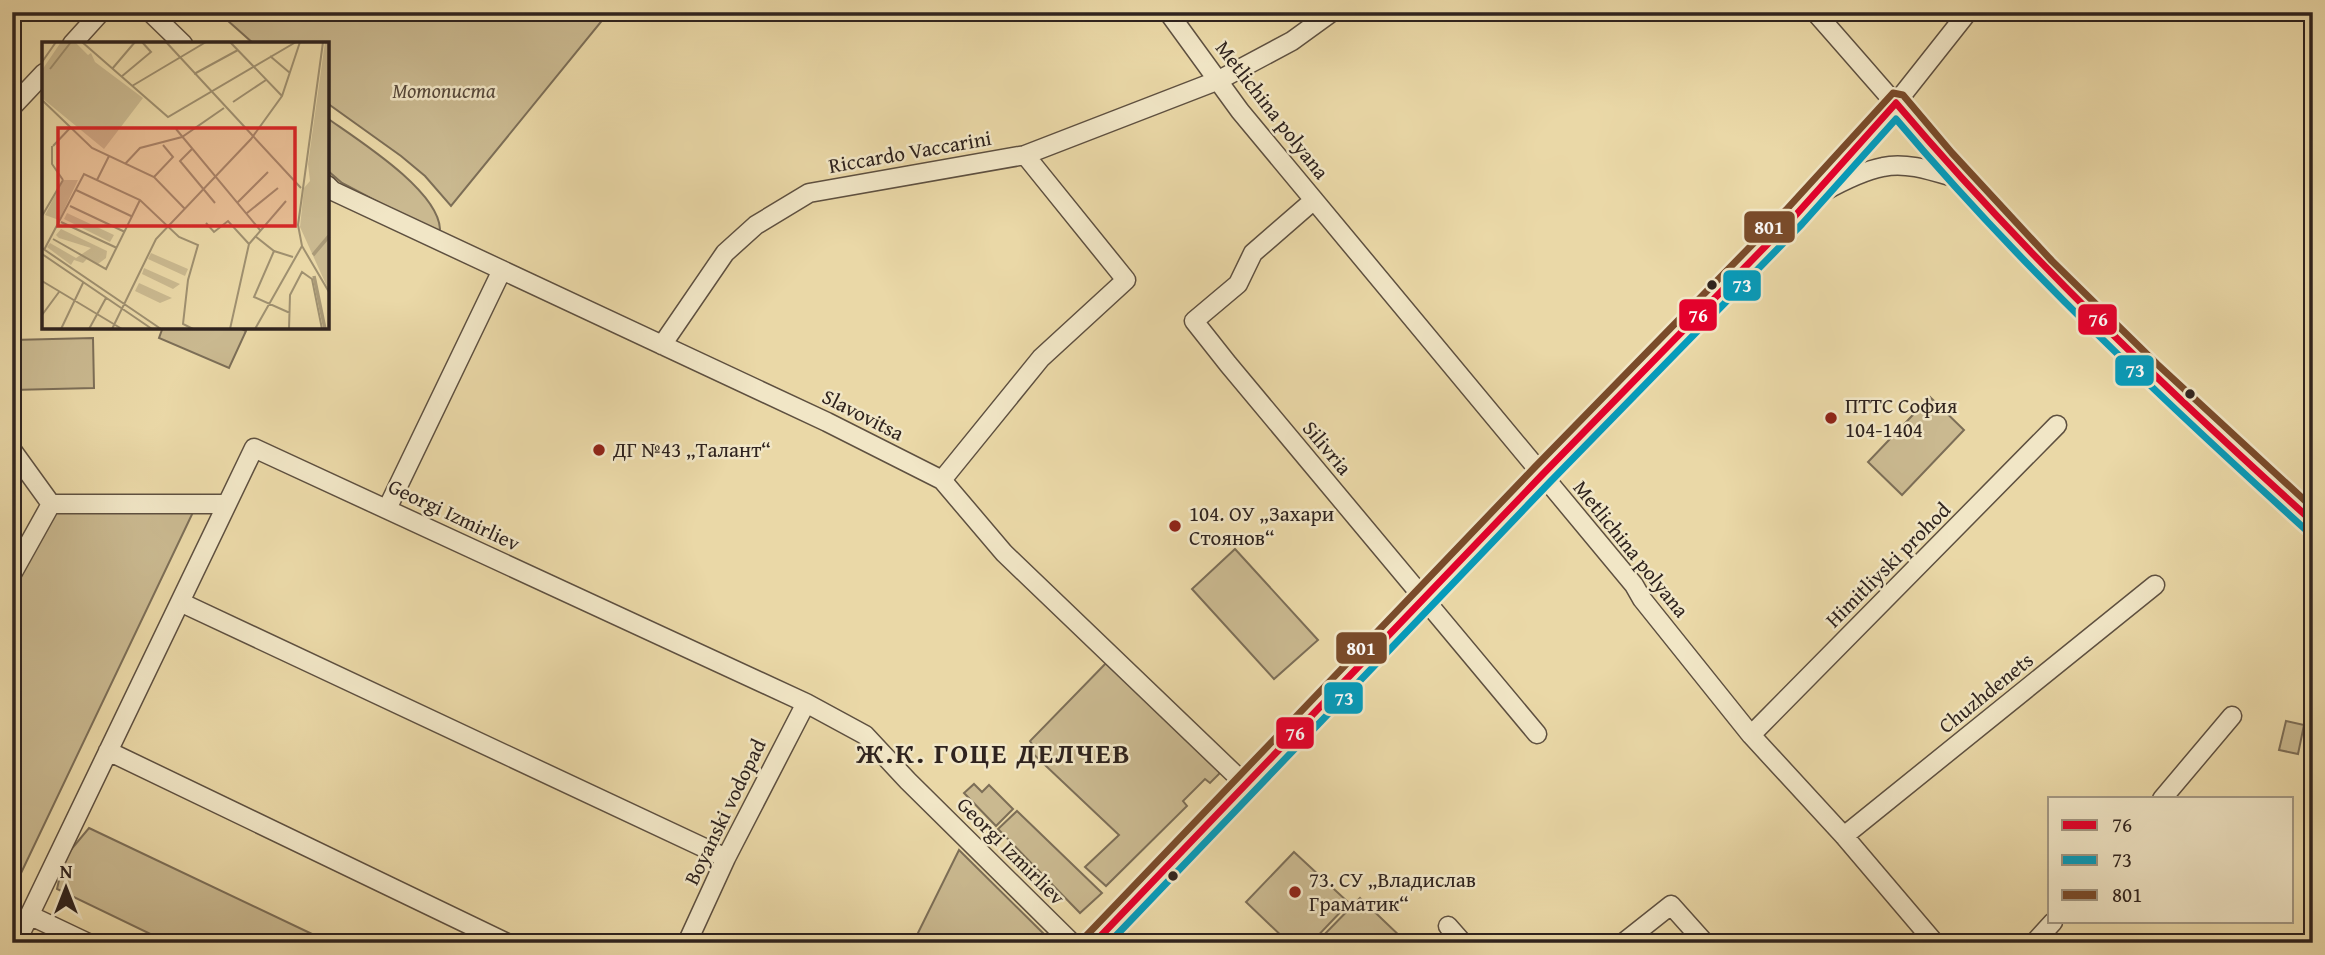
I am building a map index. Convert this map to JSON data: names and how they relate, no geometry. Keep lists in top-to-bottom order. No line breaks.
{"streets":{"street":["Metlichina polyana","Riccardo Vaccarini","Slavovitsa","Silivria","Georgi Izmirliev","Himitliyski prohod","Chuzhdenets","Boyanski vodopad"]},"crossings":[["Metlichina polyana","Riccardo Vaccarini"],["Metlichina polyana","Silivria"],["Metlichina polyana","Himitliyski prohod"],["Metlichina polyana","Chuzhdenets"],["Riccardo Vaccarini","Slavovitsa"],["Georgi Izmirliev","Boyanski vodopad"]],"districts":["Ж.К. ГОЦЕ ДЕЛЧЕВ"],"parks":["Мотописта"],"places":["ПТТС София 104-1404","ДГ №43 „Талант“","104. ОУ „Захари Стоянов“","73. СУ „Владислав Граматик“"],"lines":["transit line 801","transit line 76","transit line 73"],"legend":["76","73","801"],"north":"top"}
